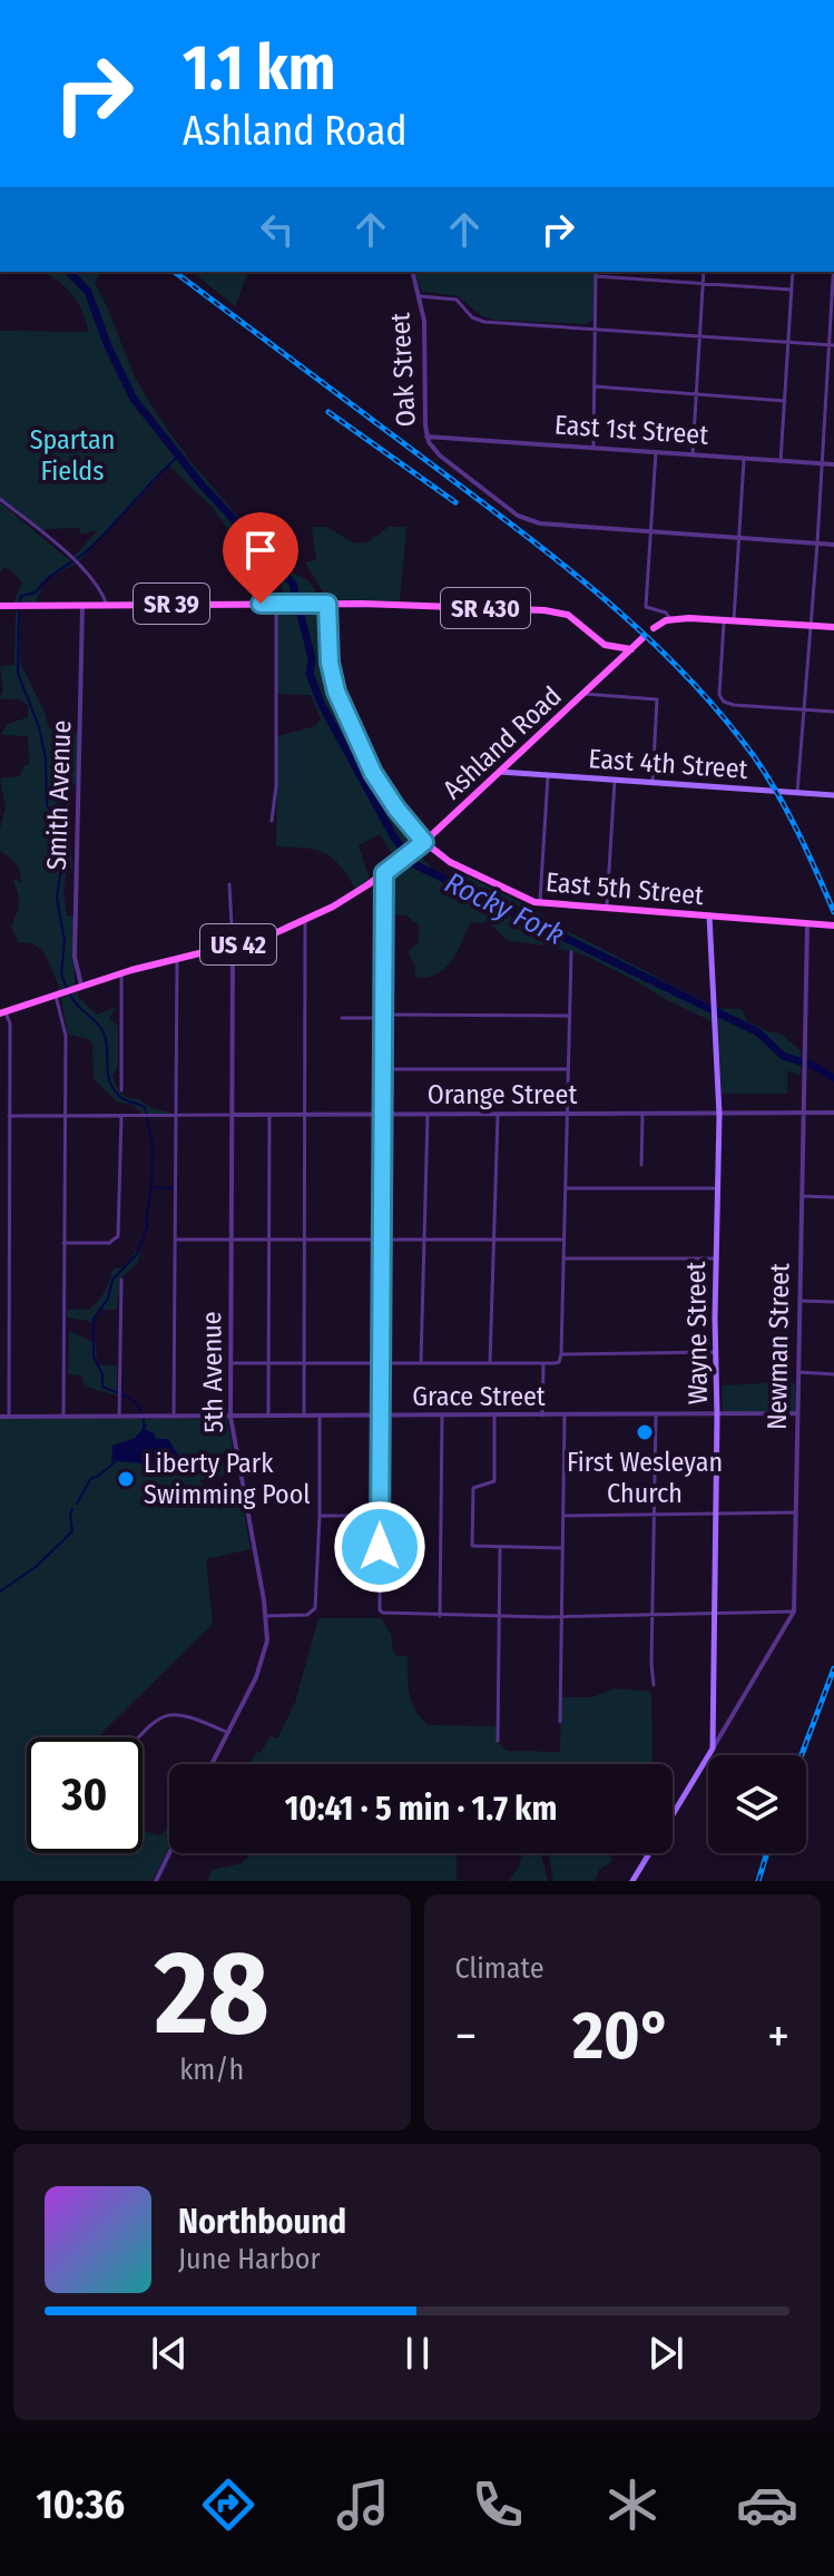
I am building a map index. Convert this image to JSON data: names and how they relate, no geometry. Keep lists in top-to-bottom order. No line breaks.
{"streets":{"main road":["SR 39","SR 430","Ashland Road","East 4th Street","East 5th Street","US 42","Wayne Street"],"street":["Oak Street","East 1st Street","Smith Avenue","Orange Street","Newman Street","5th Avenue","Grace Street"]},"crossings":[["Oak Street","East 1st Street"],["SR 39","SR 430"],["SR 39","Smith Avenue"],["SR 39","East 5th Street"],["SR 430","Ashland Road"],["SR 430","East 5th Street"],["SR 430","US 42"],["Ashland Road","East 4th Street"],["Ashland Road","Smith Avenue"],["Ashland Road","East 5th Street"],["Ashland Road","US 42"],["Ashland Road","5th Avenue"],["East 5th Street","Wayne Street"],["East 5th Street","Newman Street"],["Orange Street","Wayne Street"],["Orange Street","Newman Street"],["Orange Street","5th Avenue"],["Wayne Street","Newman Street"],["Wayne Street","Grace Street"],["Newman Street","Grace Street"],["5th Avenue","Grace Street"]],"water":["Rocky Fork"],"parks":["Spartan Fields"],"places":["First Wesleyan Church","Liberty Park Swimming Pool"],"page":{"turn":["1.1 km","Ashland Road"],"limit":"30","trip":"10:41 · 5 min · 1.7 km","tile":[["28","km/h"],"Climate"],"heat":["−","20°","+"],"song":["Northbound","June Harbor"],"tabs":"10:36"}}
